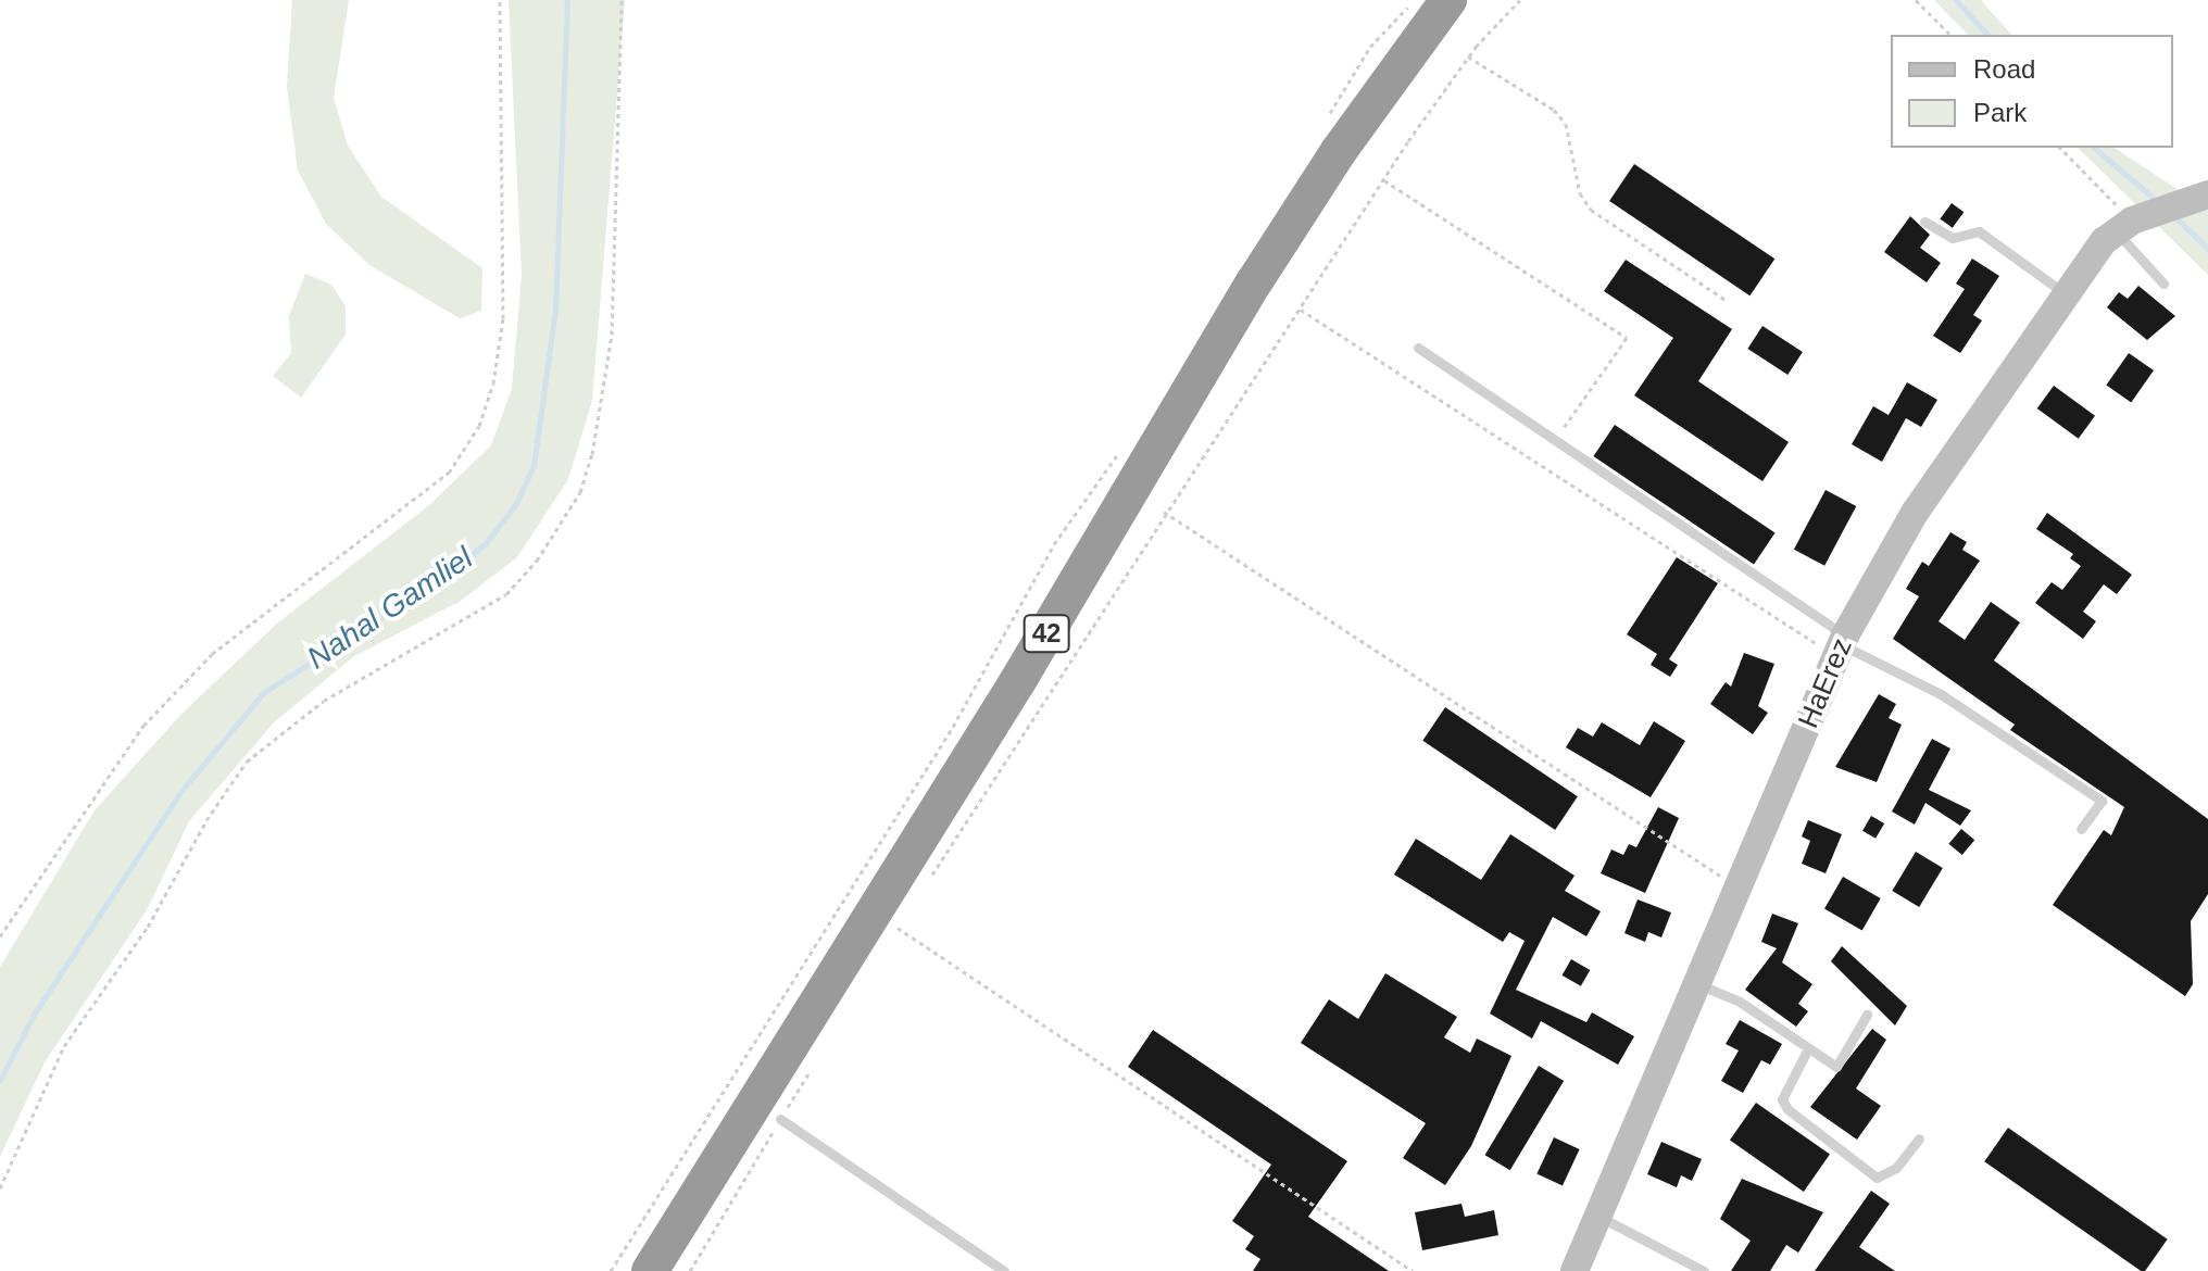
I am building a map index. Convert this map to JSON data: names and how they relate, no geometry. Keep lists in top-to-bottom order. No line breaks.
{"streets":{"highway":["42"],"street":["HaErez"]},"water":["Nahal Gamliel"],"legend":["Road","Park"]}
